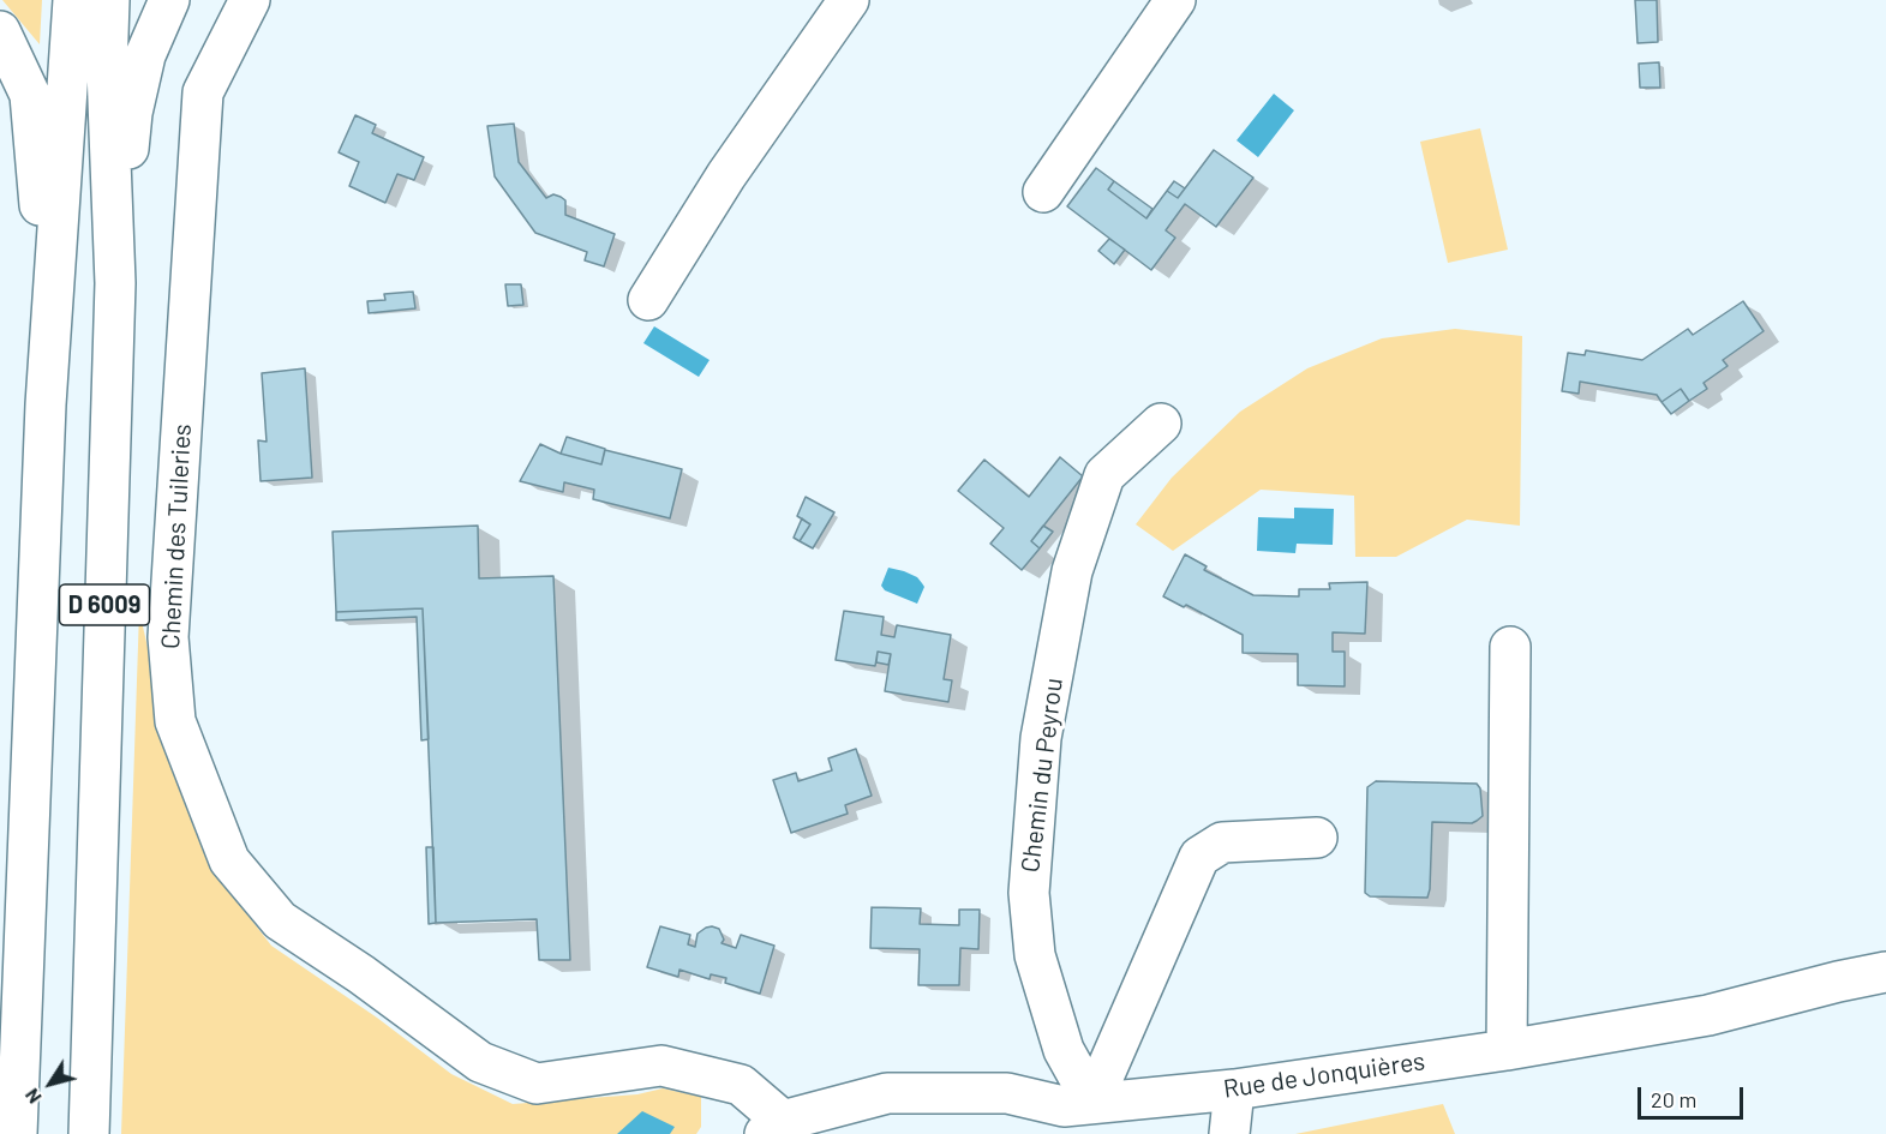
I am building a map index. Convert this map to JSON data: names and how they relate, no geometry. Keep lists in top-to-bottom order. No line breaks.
{"streets":{"main road":["Chemin des Tuileries","D 6009","Chemin du Peyrou","Rue de Jonquières"]},"crossings":[["Chemin des Tuileries","Rue de Jonquières"],["Chemin du Peyrou","Rue de Jonquières"]],"scale_bar":"20 m","north":"bottom left"}
